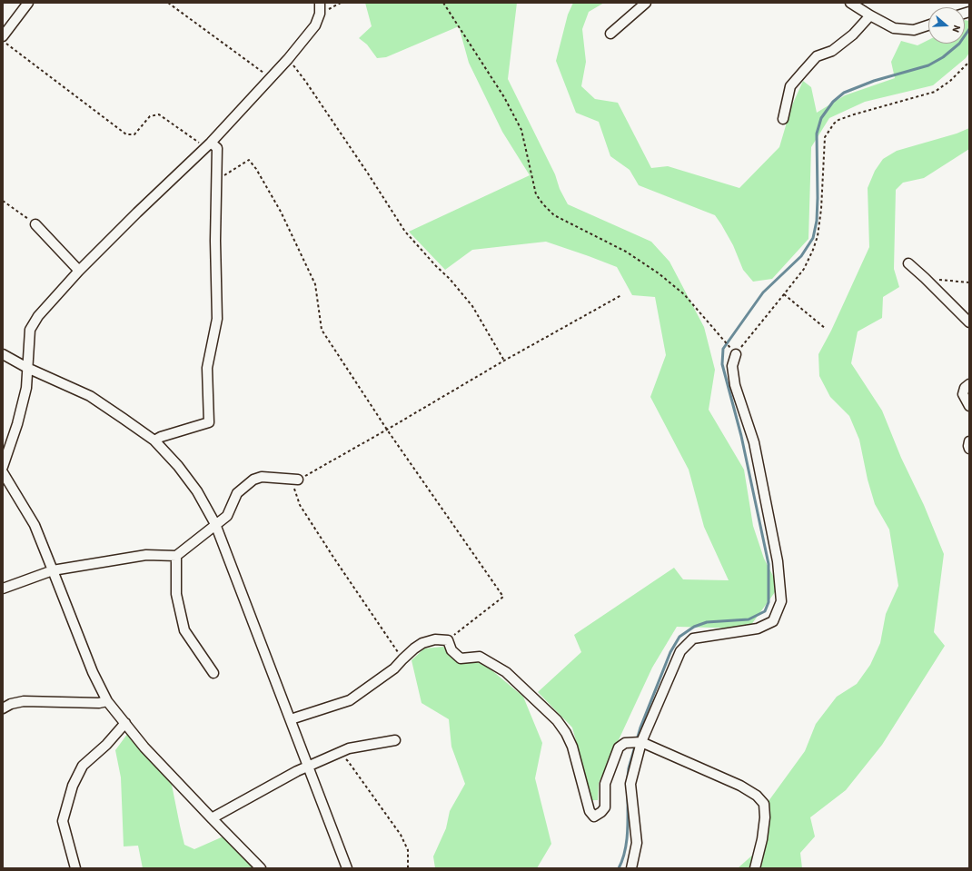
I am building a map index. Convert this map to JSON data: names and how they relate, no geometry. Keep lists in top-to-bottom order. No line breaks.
{"north":"right"}
